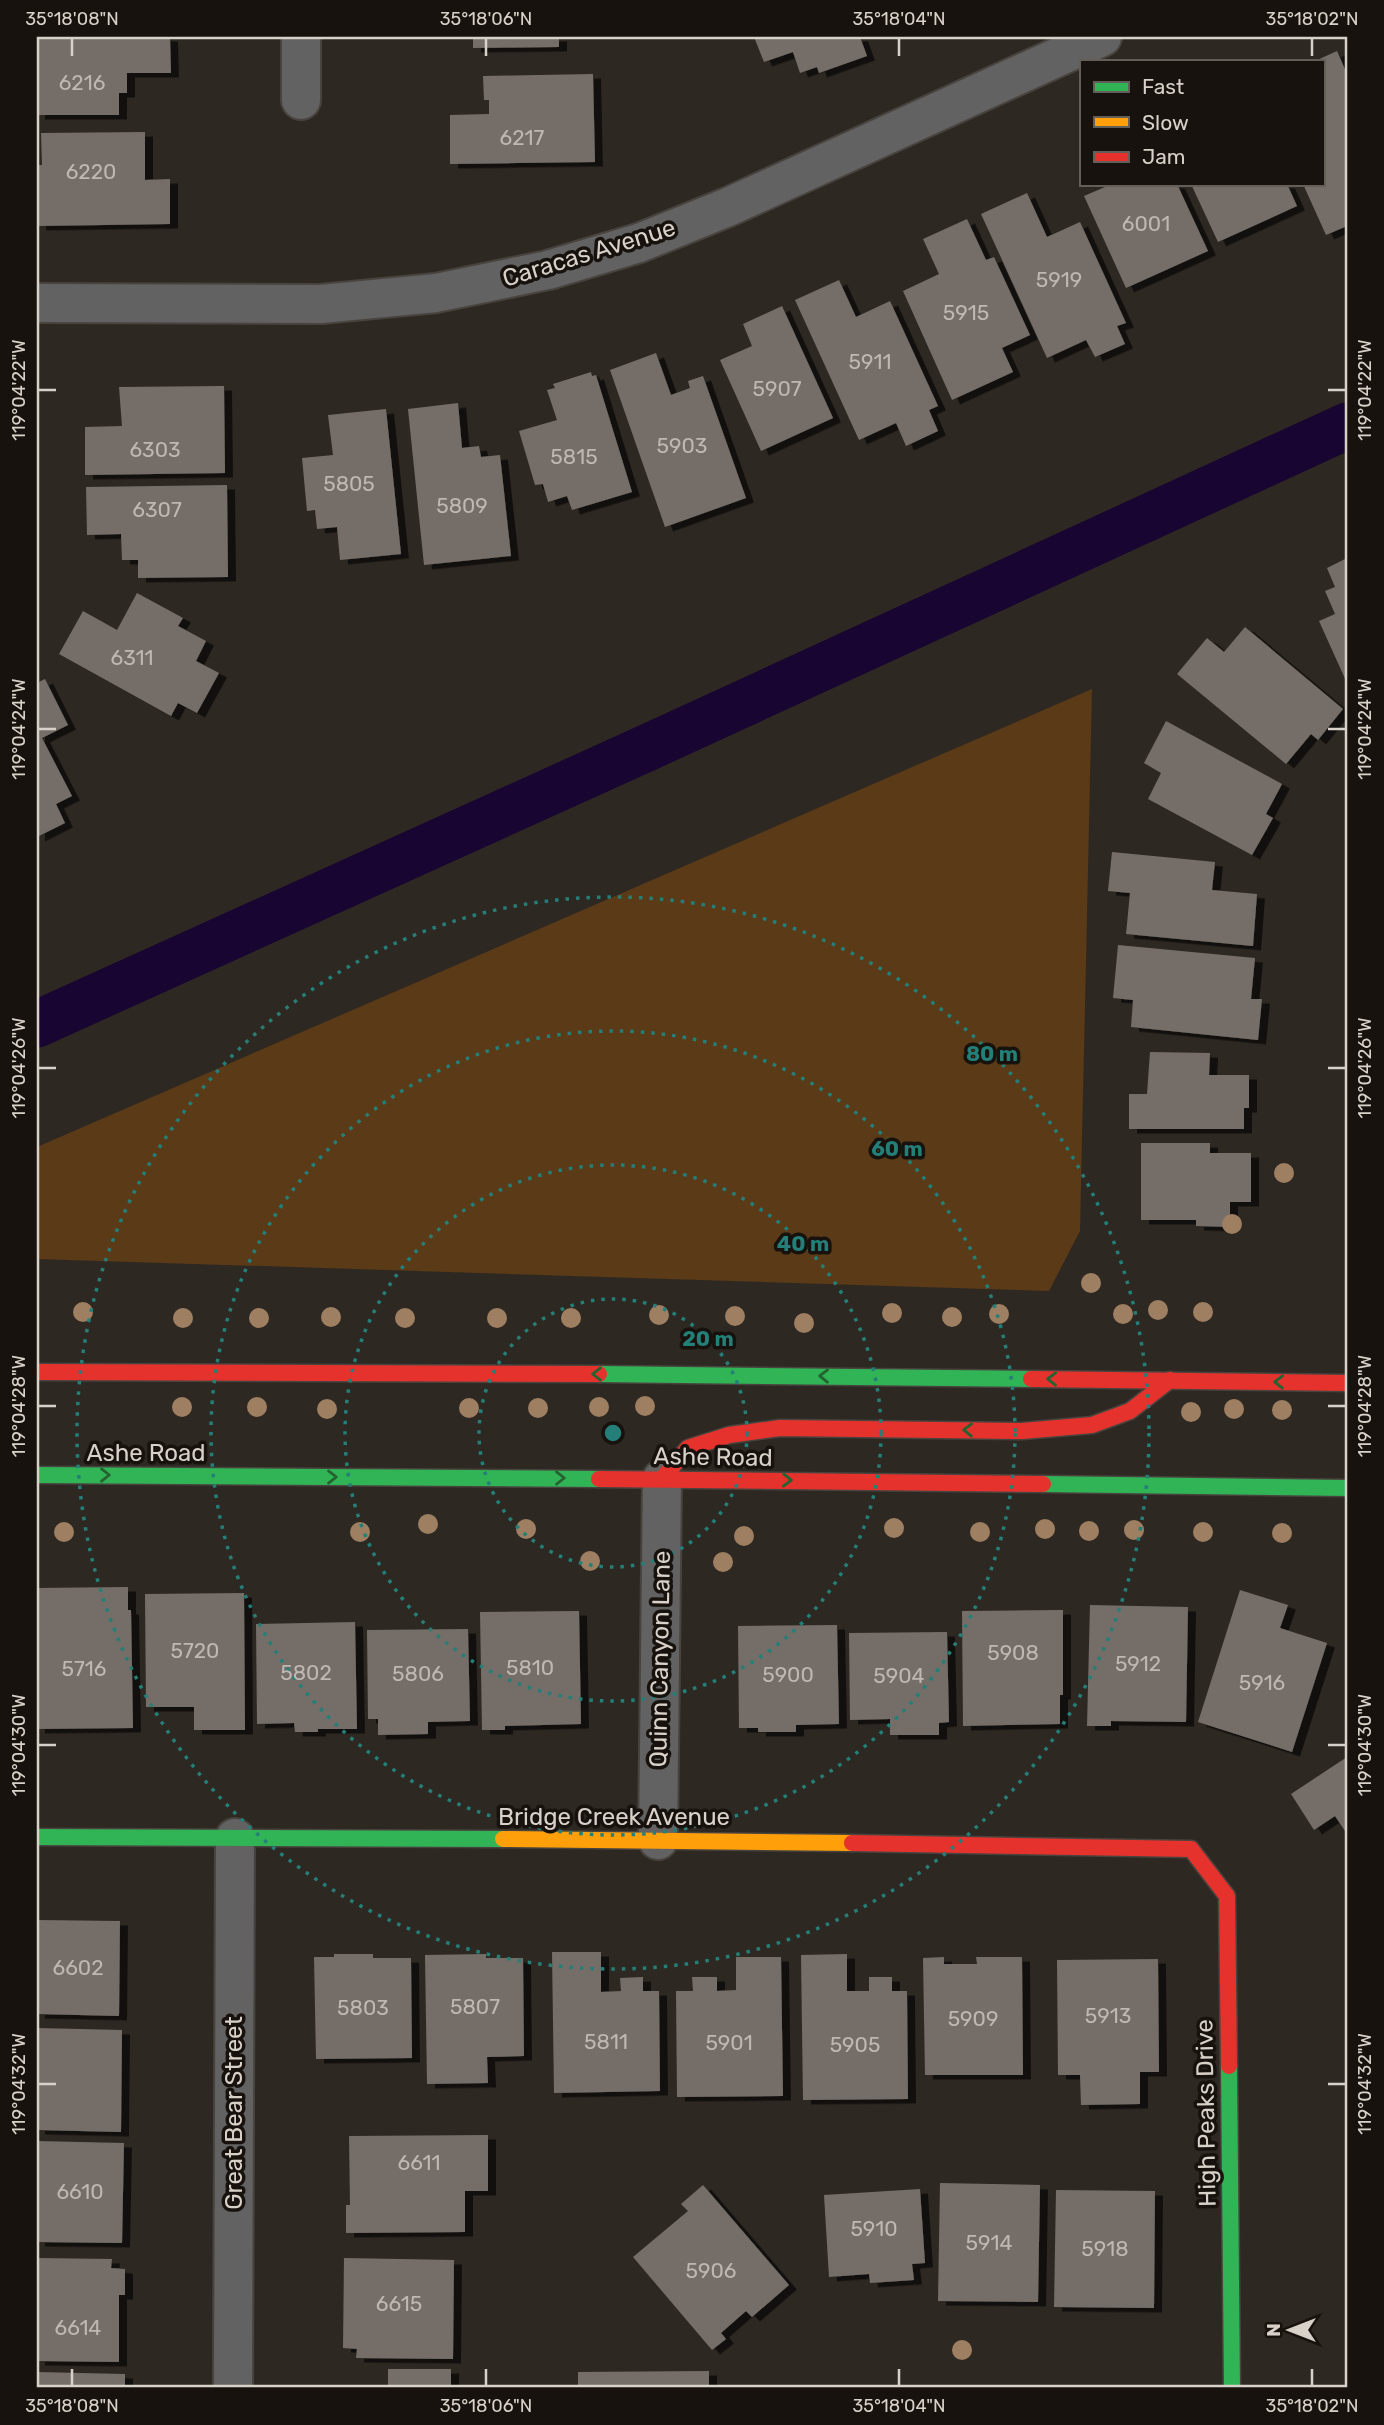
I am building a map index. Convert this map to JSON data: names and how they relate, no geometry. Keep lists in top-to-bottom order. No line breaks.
{"streets":{"street":["Caracas Avenue","Ashe Road","Quinn Canyon Lane","Bridge Creek Avenue","Great Bear Street","High Peaks Drive"]},"crossings":[["Ashe Road","Quinn Canyon Lane"],["Quinn Canyon Lane","Bridge Creek Avenue"],["Bridge Creek Avenue","Great Bear Street"],["Bridge Creek Avenue","High Peaks Drive"]],"house_numbers":["6216","6217","6220","6001","5919","5915","5911","5907","5903","6303","5815","5805","5809","6307","6311","5720","5908","5912","5810","5716","5802","5806","5900","5904","5916","6602","5807","5803","5913","5909","5811","5901","5905","6611","6610","5910","5914","5918","5906","6615","6614"],"legend":["Fast","Slow","Jam"],"north":"left","coordinates":["35°18'08\"N","35°18'06\"N","35°18'04\"N","35°18'02\"N","119°04'22\"W","119°04'24\"W","119°04'26\"W","119°04'28\"W","119°04'30\"W","119°04'32\"W"],"rings":["80 m","60 m","40 m","20 m"]}
